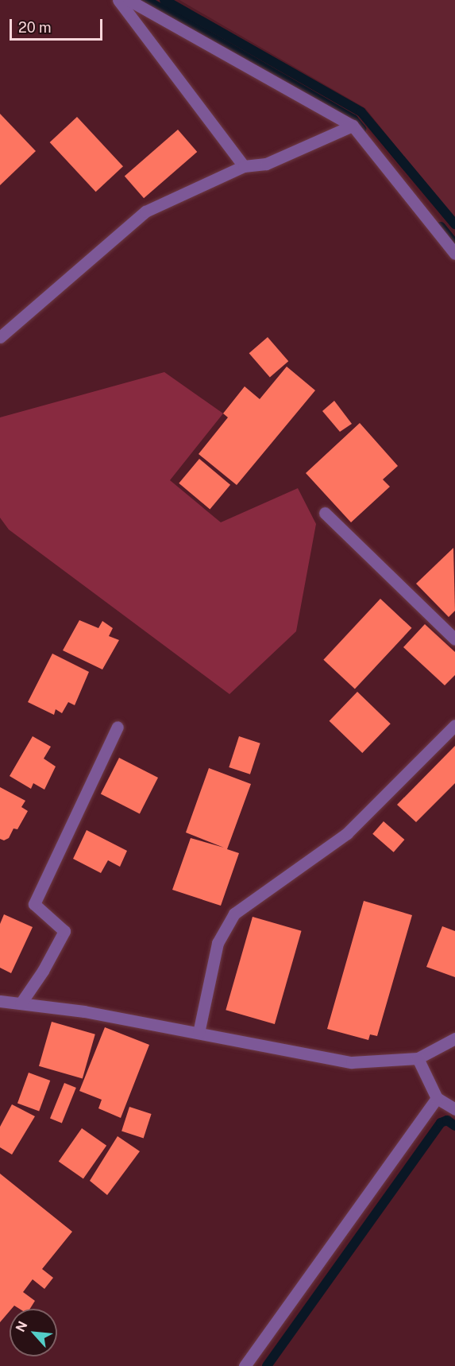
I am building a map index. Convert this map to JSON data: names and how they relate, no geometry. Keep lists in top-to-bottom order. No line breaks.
{"scale_bar":"20 m","north":"top left"}
